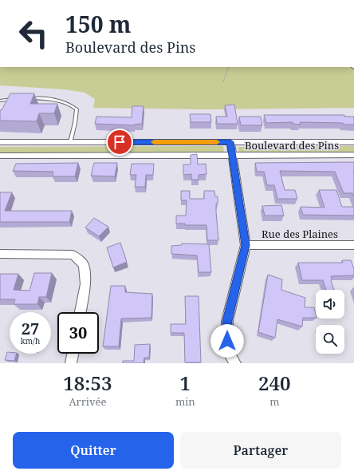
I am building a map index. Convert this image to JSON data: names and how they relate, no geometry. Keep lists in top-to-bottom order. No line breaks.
{"streets":{"street":["Boulevard des Pins","Rue des Plaines"]},"page":{"turn":["150 m","Boulevard des Pins"],"speed":"27 km/h","limit":"30","eta":["18:53","Arrivée","1","min","240","m"],"buttons":["Quitter","Partager"]}}
